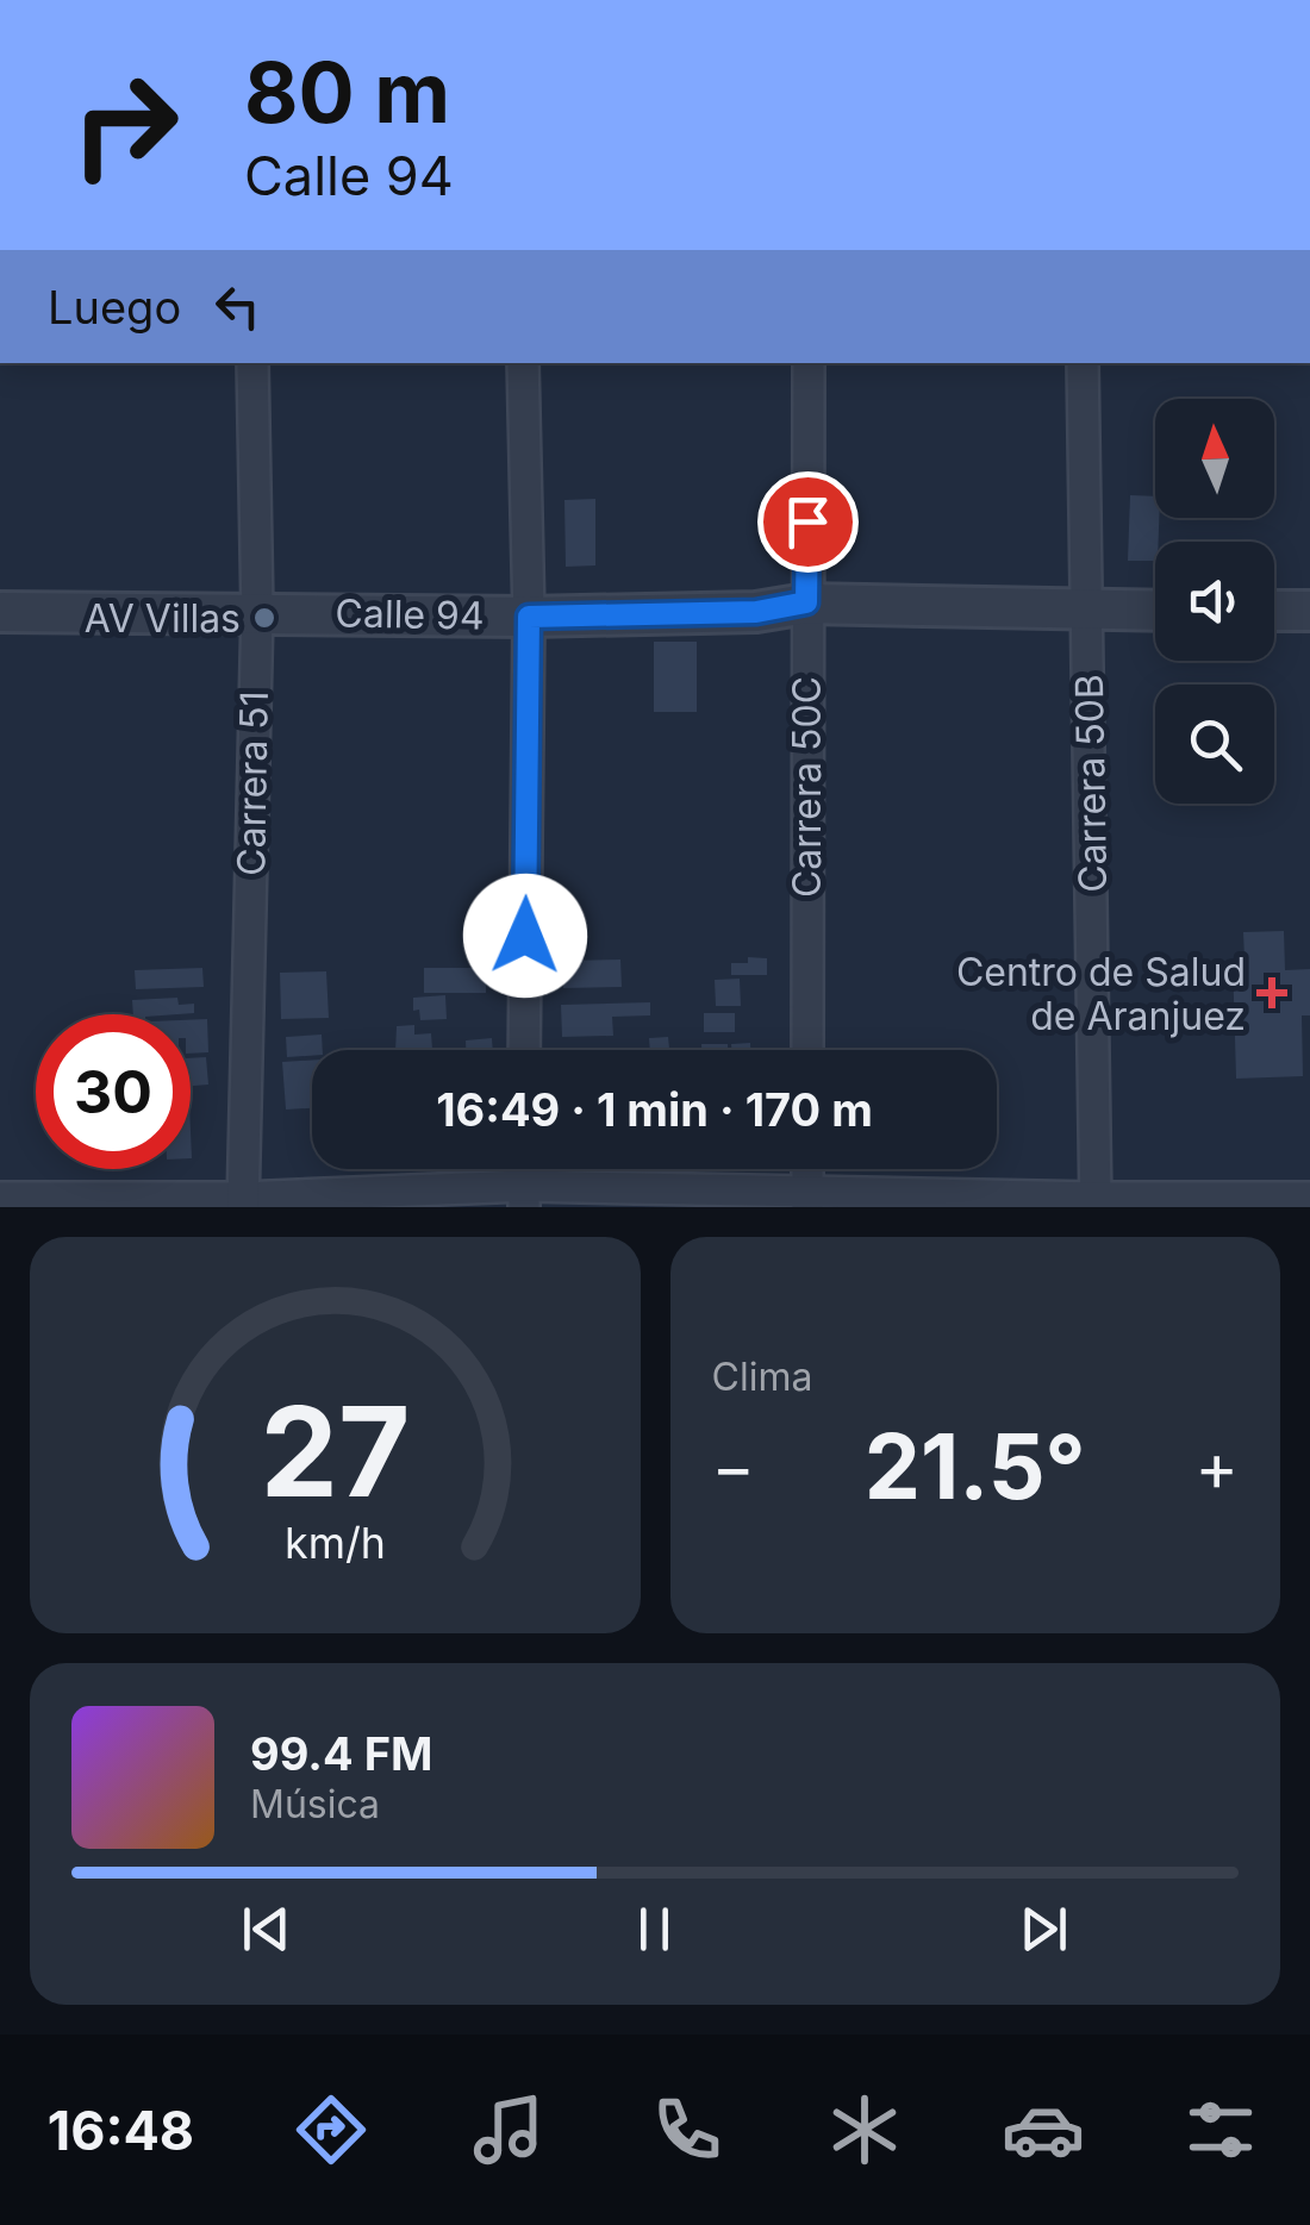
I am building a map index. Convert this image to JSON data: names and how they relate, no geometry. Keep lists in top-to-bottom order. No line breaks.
{"streets":{"street":["Calle 94","Carrera 51","Carrera 50B","Carrera 50C"]},"crossings":[["Calle 94","Carrera 51"],["Calle 94","Carrera 50B"],["Calle 94","Carrera 50C"]],"places":{"other":["AV Villas"],"health":["Centro de Salud de Aranjuez"]},"north":"top","page":{"turn":["80 m","Calle 94"],"then":"Luego","limit":"30","trip":"16:49 · 1 min · 170 m","tile":"Clima","heat":["−","21.5°","+"],"song":["99.4 FM","Música"],"tabs":"16:48","gauge":["27","km/h"]}}
